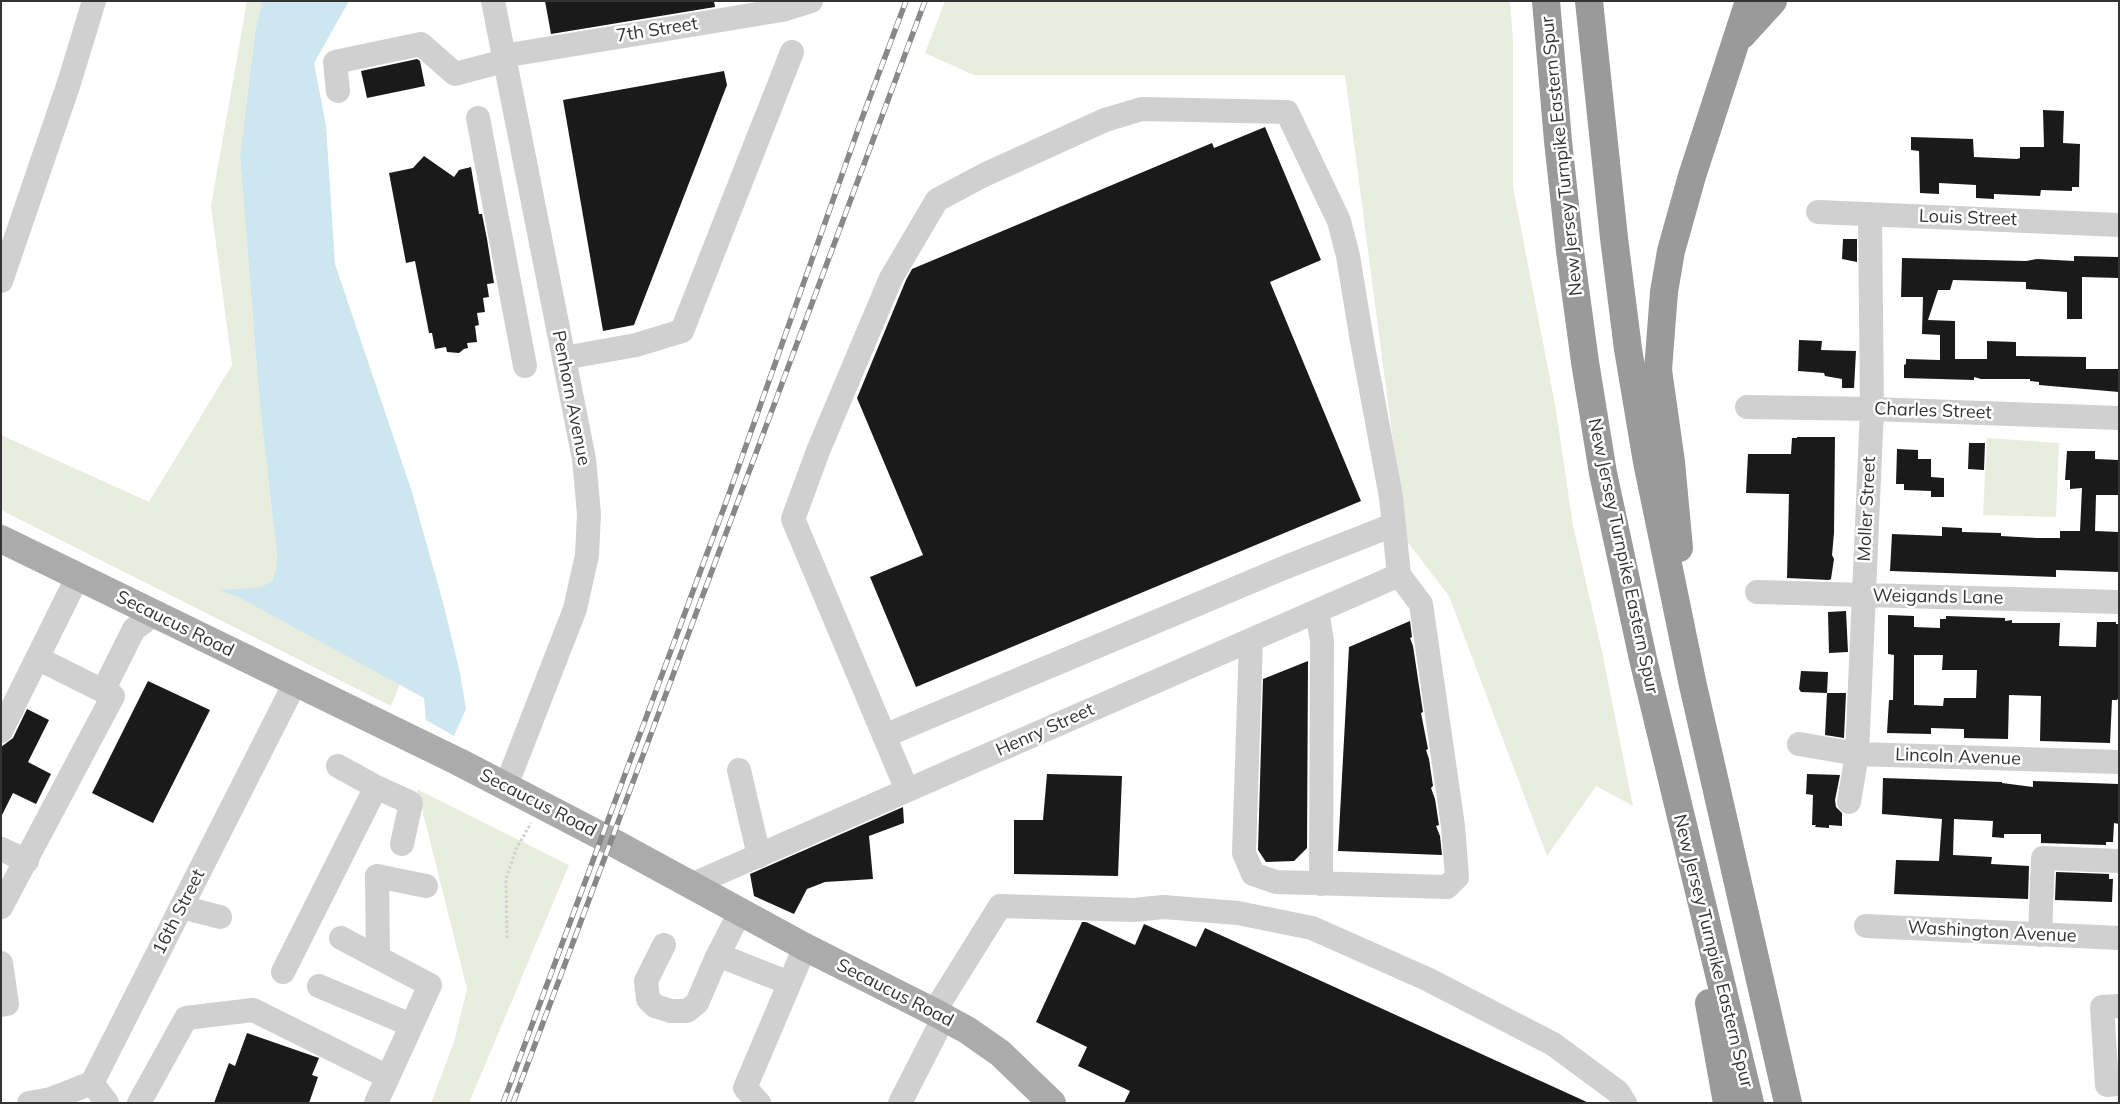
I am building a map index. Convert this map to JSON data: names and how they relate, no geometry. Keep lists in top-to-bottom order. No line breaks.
{"streets":{"highway":["New Jersey Turnpike Eastern Spur"],"main road":["Secaucus Road"],"street":["7th Street","Louis Street","Penhorn Avenue","Charles Street","Moller Street","Weigands Lane","Henry Street","Lincoln Avenue","16th Street","Washington Avenue"]},"crossings":[["7th Street","Penhorn Avenue"],["Louis Street","Moller Street"],["Penhorn Avenue","Secaucus Road"],["Charles Street","Moller Street"],["Moller Street","Weigands Lane"],["Moller Street","Lincoln Avenue"],["Secaucus Road","Henry Street"],["Secaucus Road","16th Street"]]}
